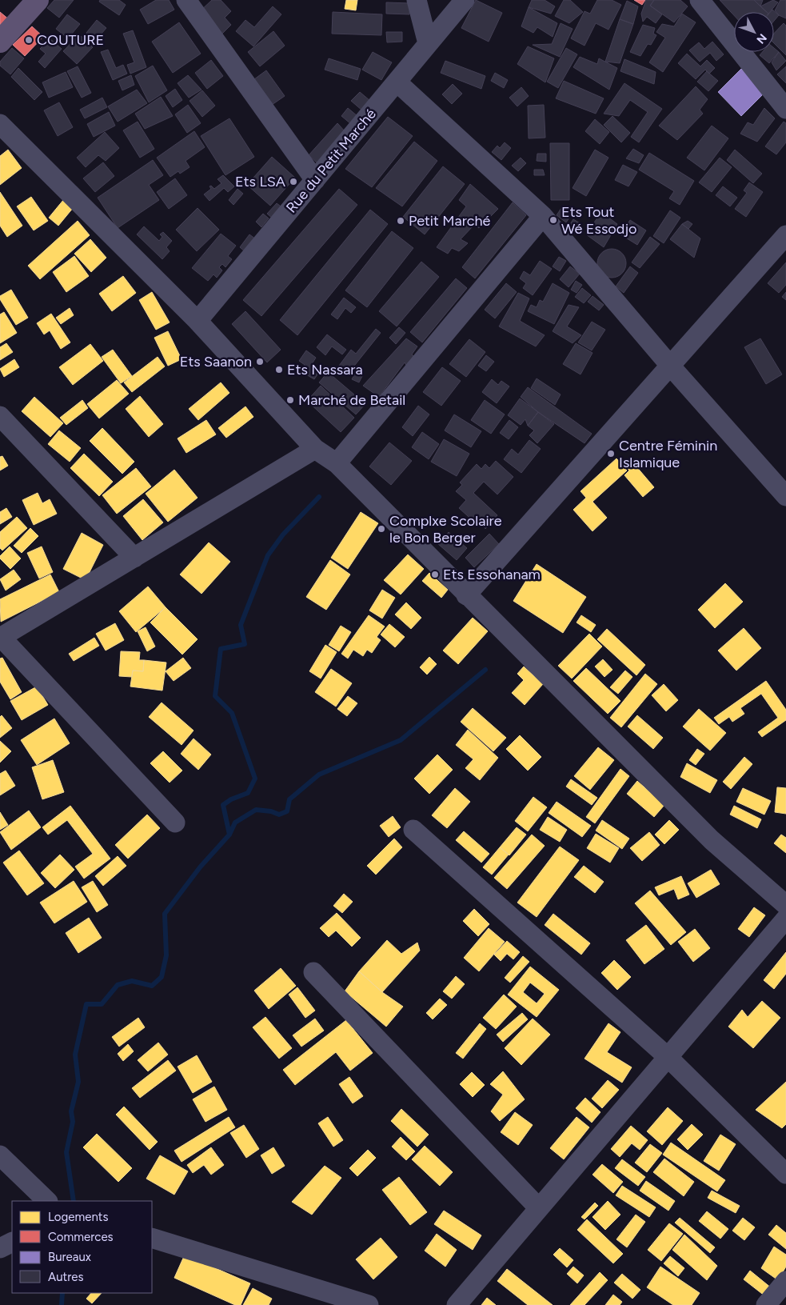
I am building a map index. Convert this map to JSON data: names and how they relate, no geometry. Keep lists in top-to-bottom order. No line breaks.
{"streets":{"street":["Rue du Petit Marché"]},"places":["COUTURE","Ets LSA","Ets Tout Wé Essodjo","Petit Marché","Ets Saanon","Ets Nassara","Marché de Betail","Centre Féminin Islamique","Complxe Scolaire le Bon Berger","Ets Essohanam"],"legend":["Logements","Commerces","Bureaux","Autres"],"north":"bottom right"}
